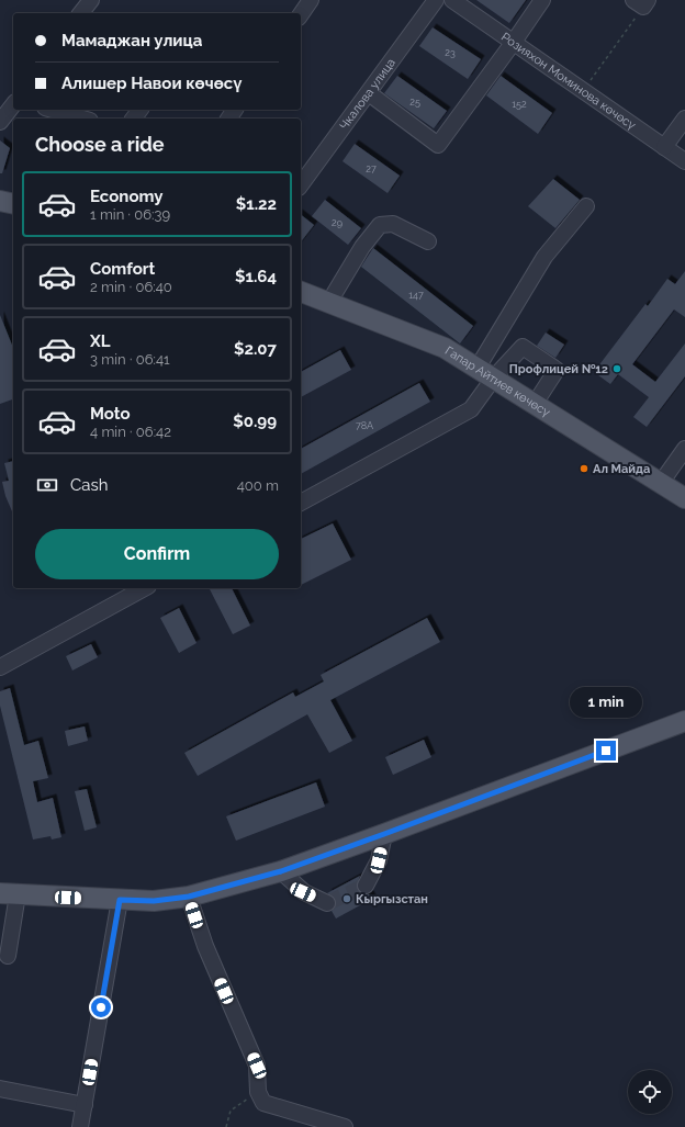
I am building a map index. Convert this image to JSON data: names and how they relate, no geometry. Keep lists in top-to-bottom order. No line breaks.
{"streets":{"main road":["Гапар Айтиев көчөсү"],"street":["Розияхон Моминова көчөсү","Чкалова улица"]},"places":["Профлицей №12","Ал Майда","Кыргызстан"],"house_numbers":["23","25","152","27","29","147","78А"],"page":{"banner":["Мамаджан улица","Алишер Навои көчөсү"],"heading":"Choose a ride","list":[{"name":"Economy","note":"1 min · 06:39","value":"$1.22"},{"name":"Comfort","note":"2 min · 06:40","value":"$1.64"},{"name":"XL","note":"3 min · 06:41","value":"$2.07"},{"name":"Moto","note":"4 min · 06:42","value":"$0.99"}],"pay":["Cash","400 m"],"buttons":"Confirm","bubble":"1 min"}}
